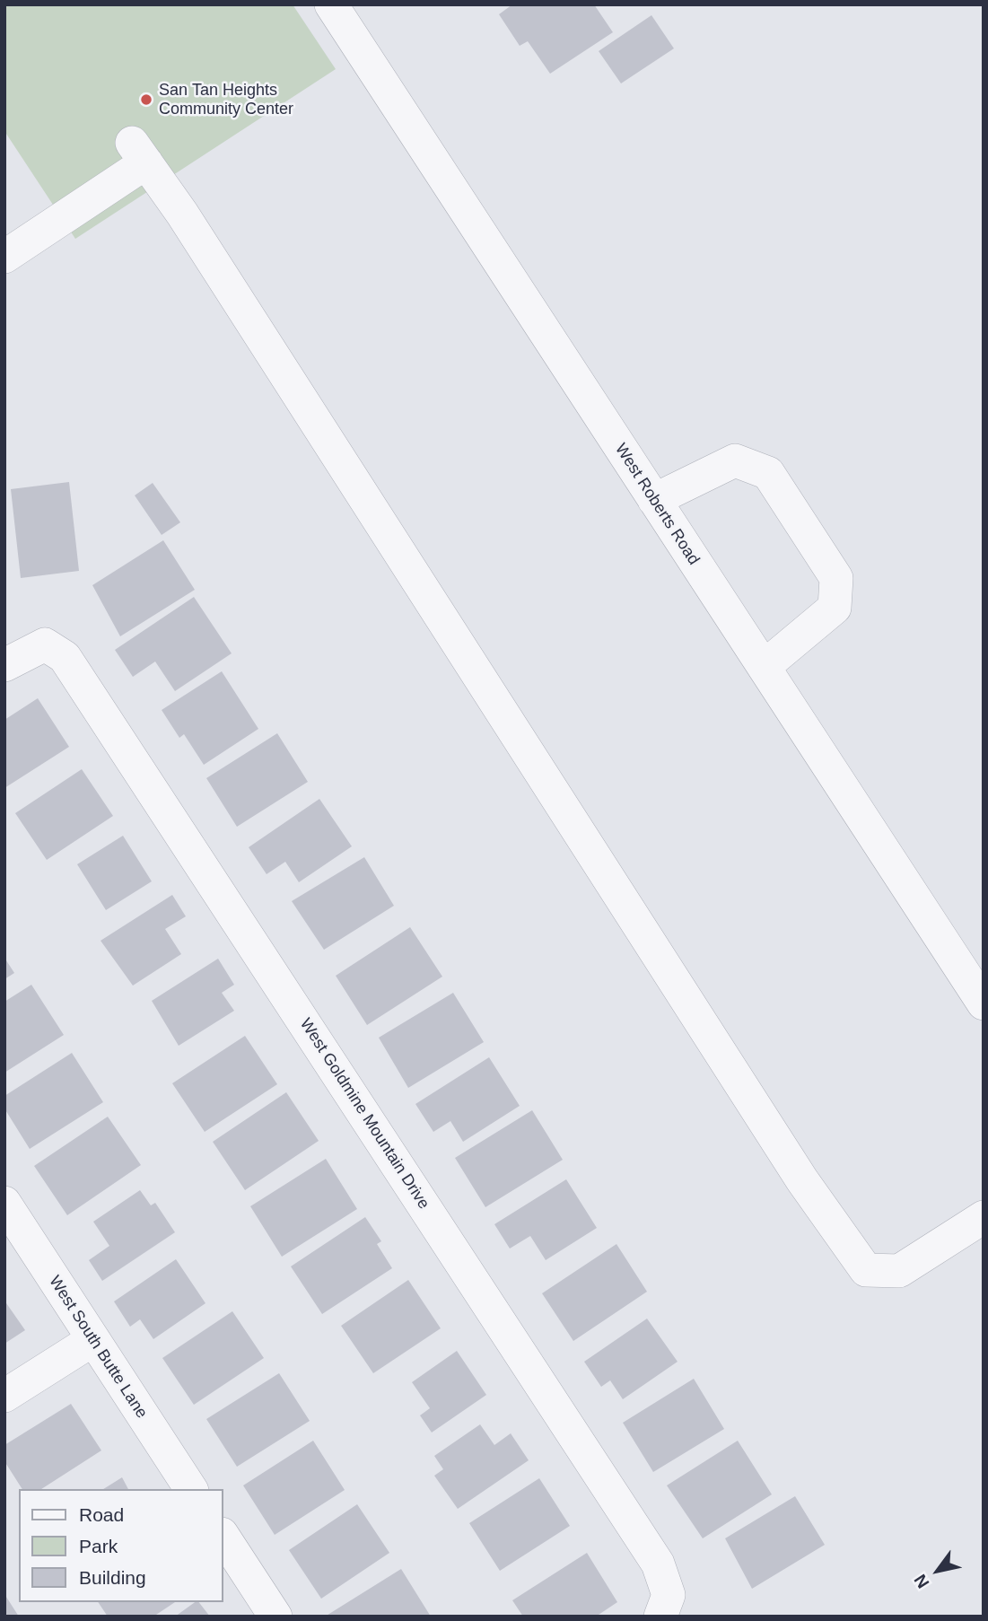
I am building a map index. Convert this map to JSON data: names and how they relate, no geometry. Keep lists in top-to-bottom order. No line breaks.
{"streets":{"street":["West Roberts Road","West Goldmine Mountain Drive","West South Butte Lane"]},"places":["San Tan Heights Community Center"],"legend":["Road","Park","Building"],"north":"bottom left"}
